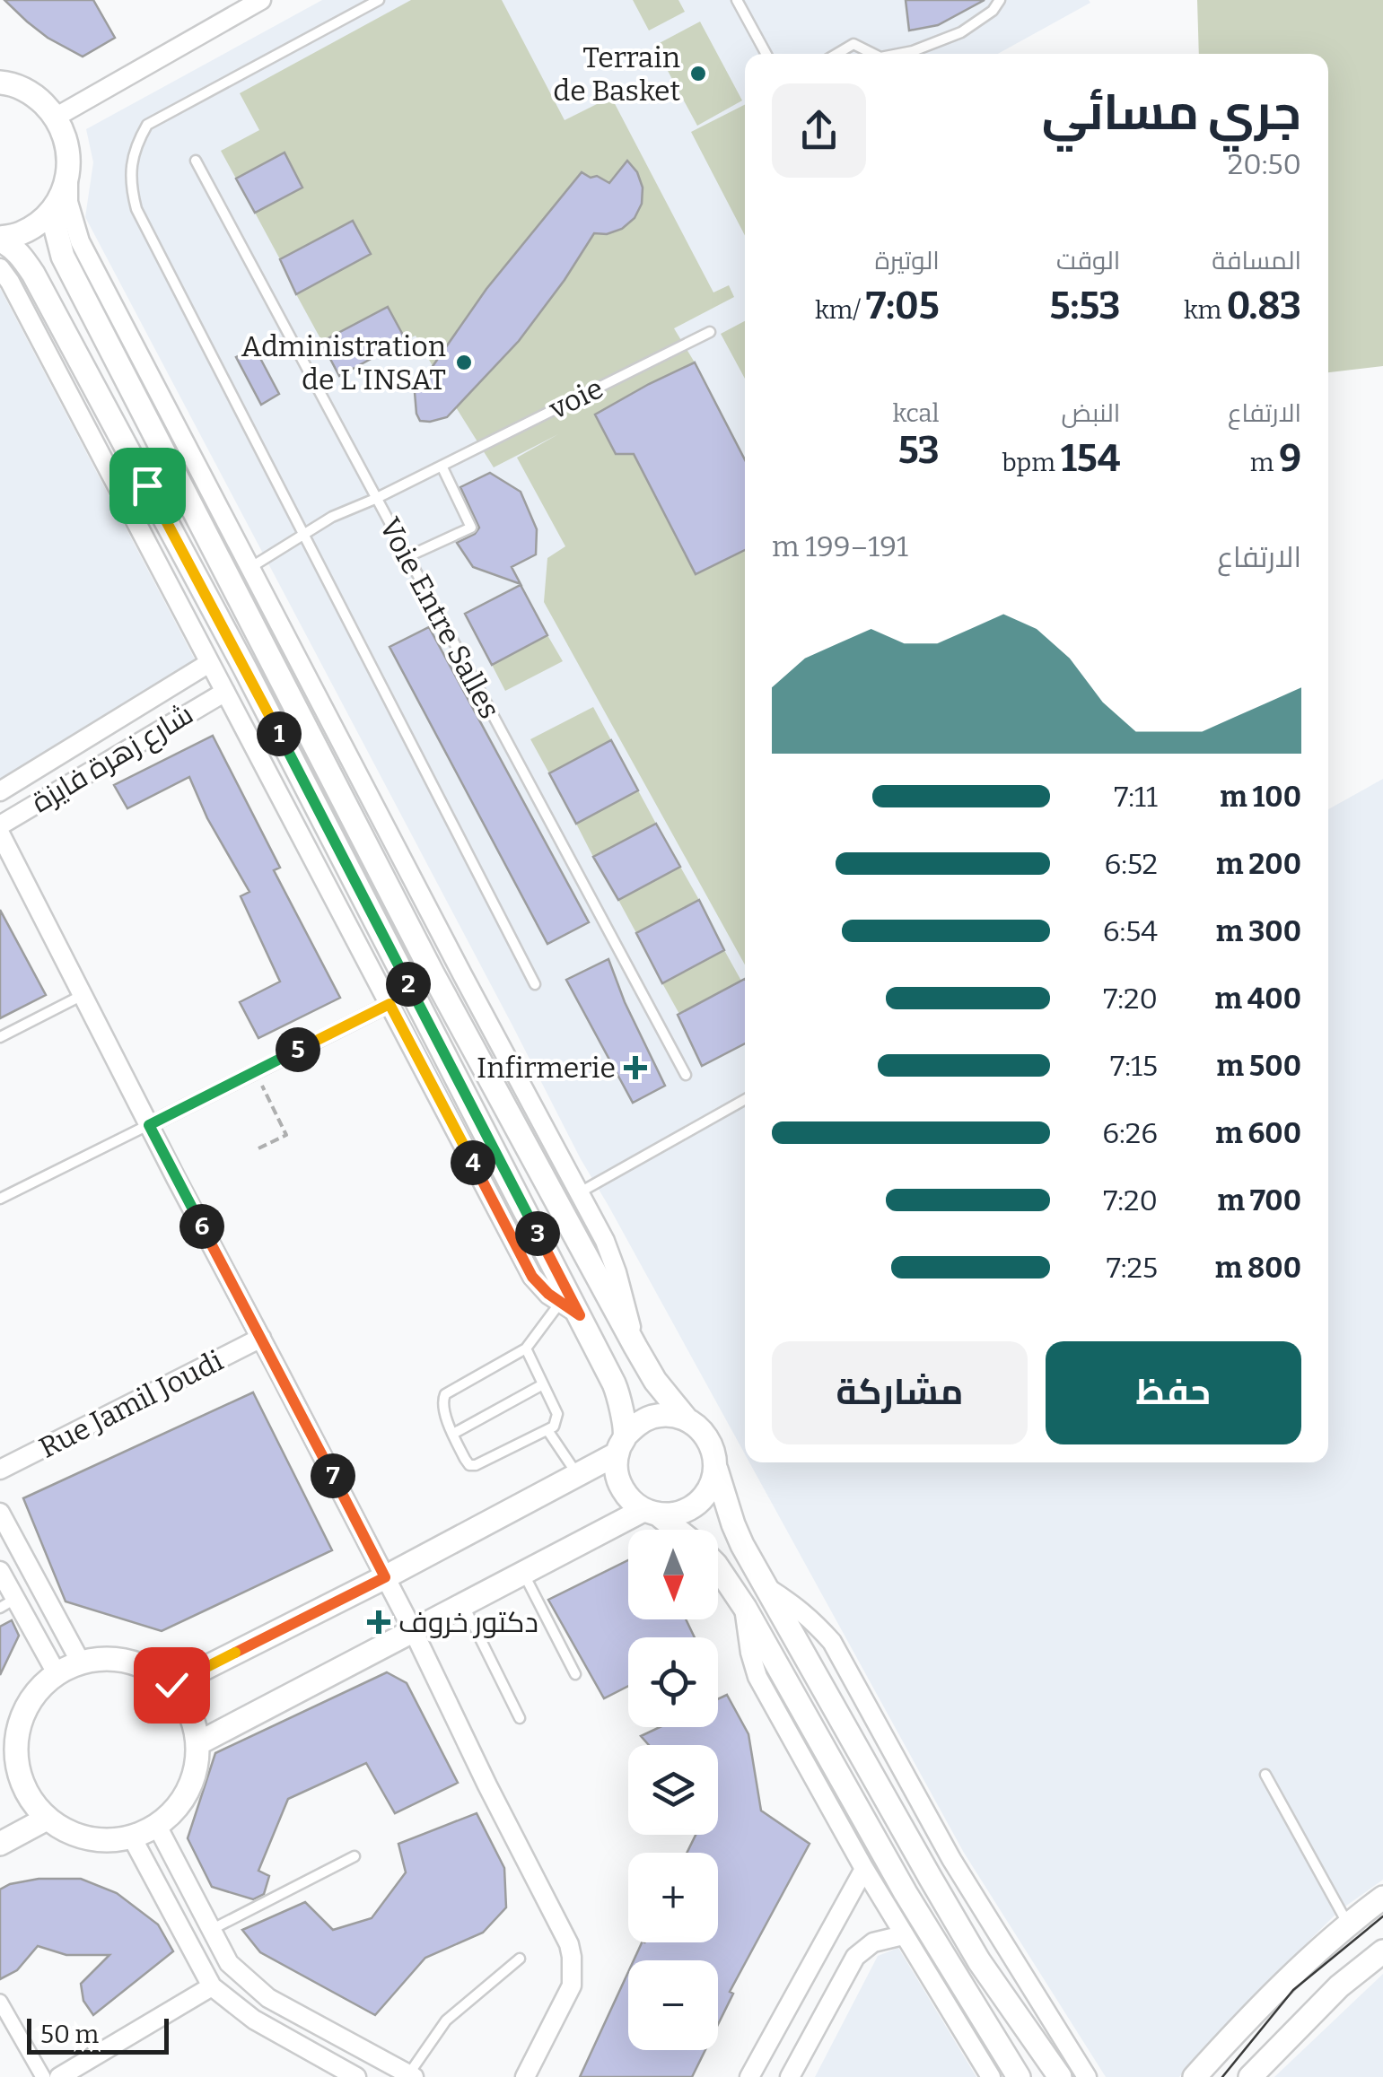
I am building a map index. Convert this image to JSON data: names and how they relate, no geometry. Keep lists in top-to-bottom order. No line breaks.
{"streets":{"street":["شارع زهرة فايزة","Rue Jamil Joudi"],"lane":["voie","Voie Entre Salles"]},"places":{"other":["Terrain de Basket","Administration de L'INSAT"],"health":["Infirmerie","دكتور خروف"]},"scale_bar":"50 m","north":"bottom","page":{"heading":["جري مسائي","20:50"],"stats":[["المسافة","0.83 km"],["الوقت","5:53"],["الوتيرة","7:05 /km"],["الارتفاع","9 m"],["النبض","154 bpm"],["kcal","53"]],"chart":["الارتفاع","191–199 m"],"pins":["1","2","5","4","6","3","7"],"list":[{"name":"100 m","note":"7:11"},{"name":"200 m","note":"6:52"},{"name":"300 m","note":"6:54"},{"name":"400 m","note":"7:20"},{"name":"500 m","note":"7:15"},{"name":"600 m","note":"6:26"},{"name":"700 m","note":"7:20"},{"name":"800 m","note":"7:25"}],"buttons":["حفظ","مشاركة"],"map_buttons":["+","−"],"scale":"50 m"}}
